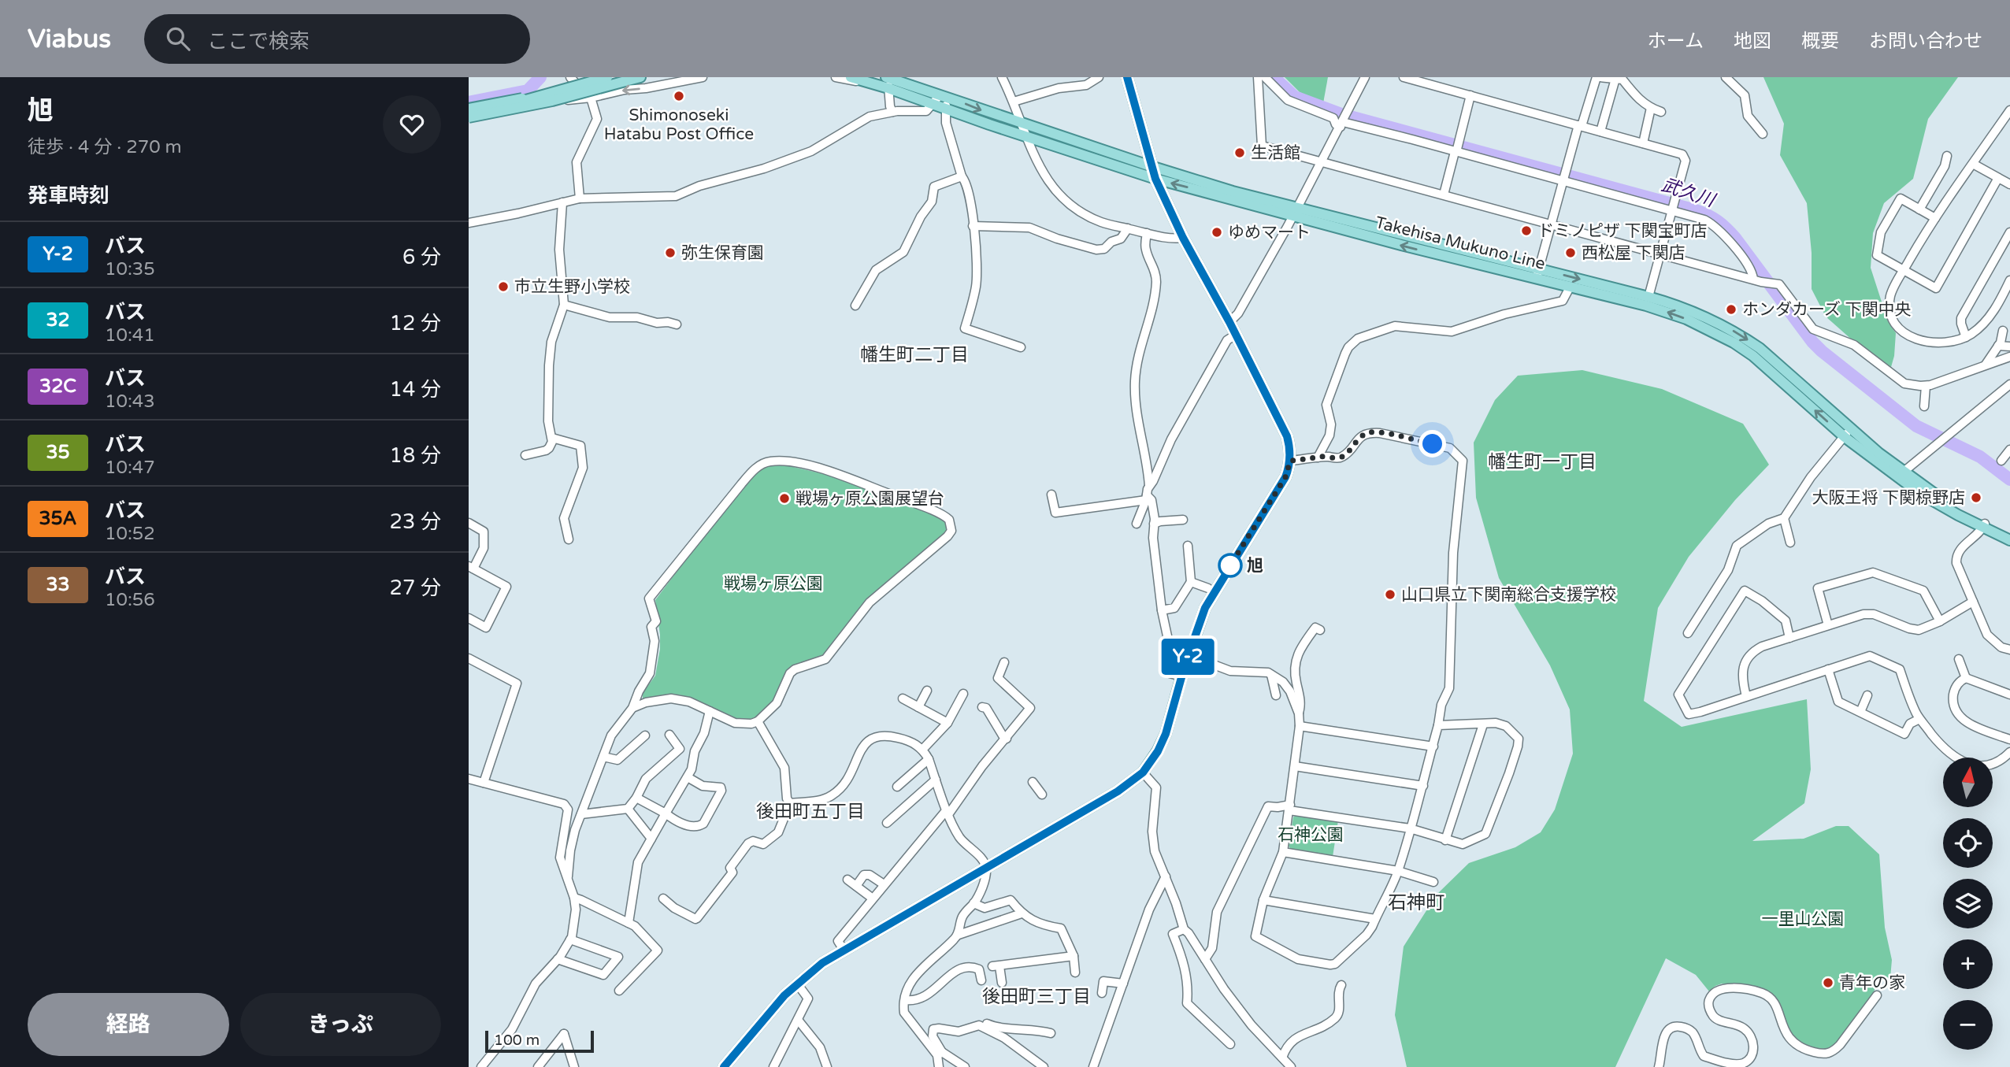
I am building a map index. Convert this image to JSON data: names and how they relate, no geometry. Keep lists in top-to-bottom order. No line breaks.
{"streets":{"main road":["Takehisa Mukuno Line"]},"districts":["幡生町二丁目","幡生町一丁目","後田町五丁目","石神町","後田町三丁目"],"water":["武久川"],"parks":["戦場ヶ原公園","石神公園","一里山公園"],"places":["Shimonoseki Hatabu Post Office","生活館","ドミノピザ 下関宝町店","ゆめマート","弥生保育園","西松屋 下関店","市立生野小学校","ホンダカーズ 下関中央","大阪王将 下関椋野店","戦場ヶ原公園展望台","旭","山口県立下関南総合支援学校","青年の家"],"lines":["bus line Y-2"],"scale_bar":"100 m","north":"top","page":{"header":"Viabus","search":"ここで検索","nav":["ホーム","地図","概要","お問い合わせ"],"heading":[["旭","徒歩 · 4 分 · 270 m"],"発車時刻"],"on_map":"Y-2","list":[{"mark":"Y-2","name":"バス","note":"10:35","value":"6 分"},{"mark":"32","name":"バス","note":"10:41","value":"12 分"},{"mark":"32C","name":"バス","note":"10:43","value":"14 分"},{"mark":"35","name":"バス","note":"10:47","value":"18 分"},{"mark":"35A","name":"バス","note":"10:52","value":"23 分"},{"mark":"33","name":"バス","note":"10:56","value":"27 分"}],"map_buttons":["+","−"],"buttons":["経路","きっぷ"],"scale":"100 m"}}
